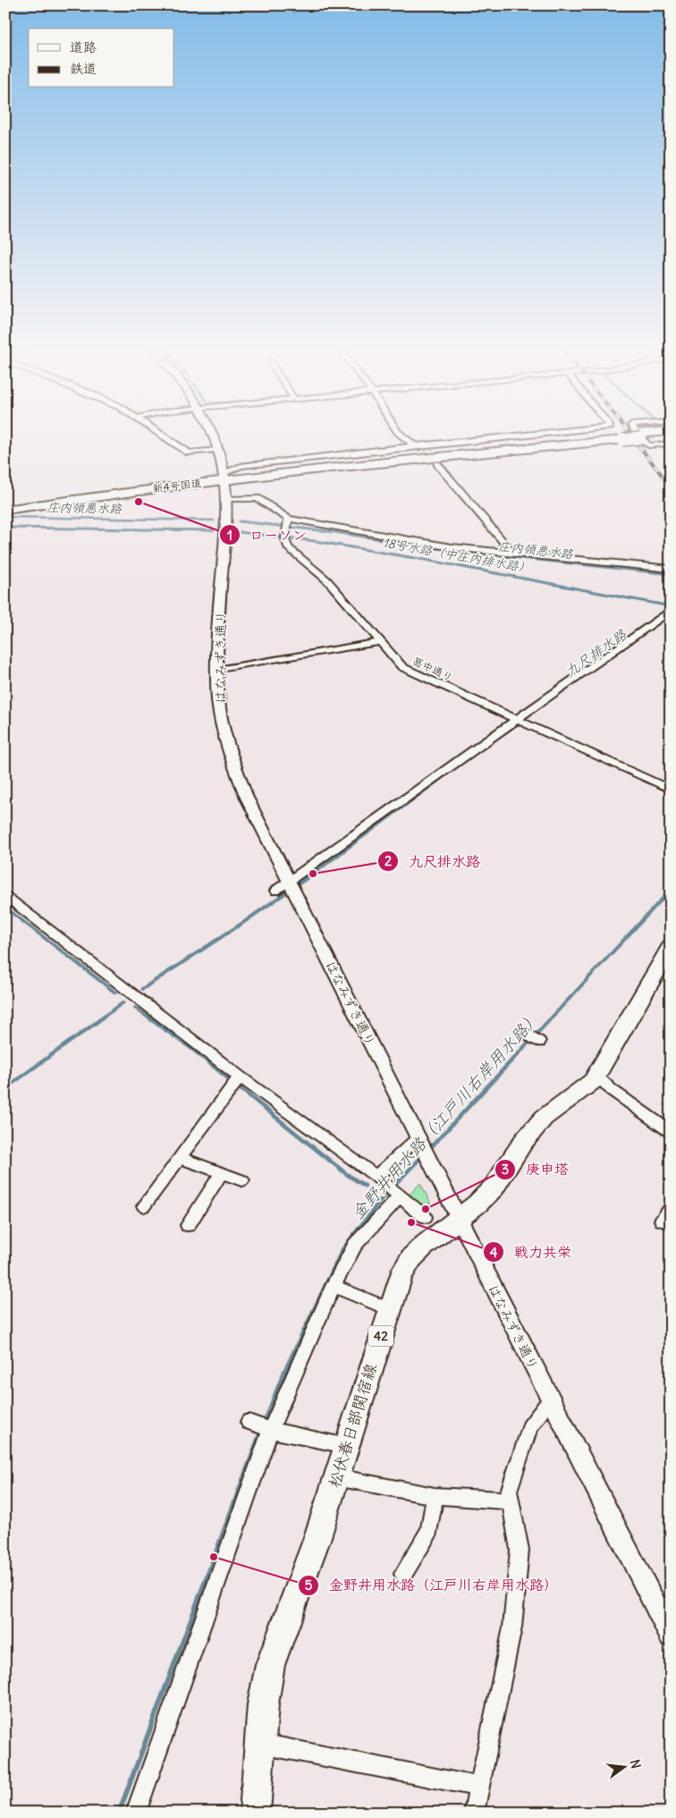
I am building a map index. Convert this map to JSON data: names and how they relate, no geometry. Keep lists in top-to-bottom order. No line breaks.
{"streets":{"highway":["新4号国道"],"main road":["42","松伏春日部関宿線"],"street":["はなみずき通り","葛中通り"]},"crossings":[["新4号国道","はなみずき通り"],["はなみずき通り","松伏春日部関宿線"]],"water":["庄内領悪水路","18号水路（中庄内排水路）","九尺排水路","金野井用水路（江戸川右岸用水路）"],"places":["ローソン","九尺排水路","庚申塔","戦力共栄","金野井用水路（江戸川右岸用水路）"],"legend":["道路","鉄道"],"north":"right"}
